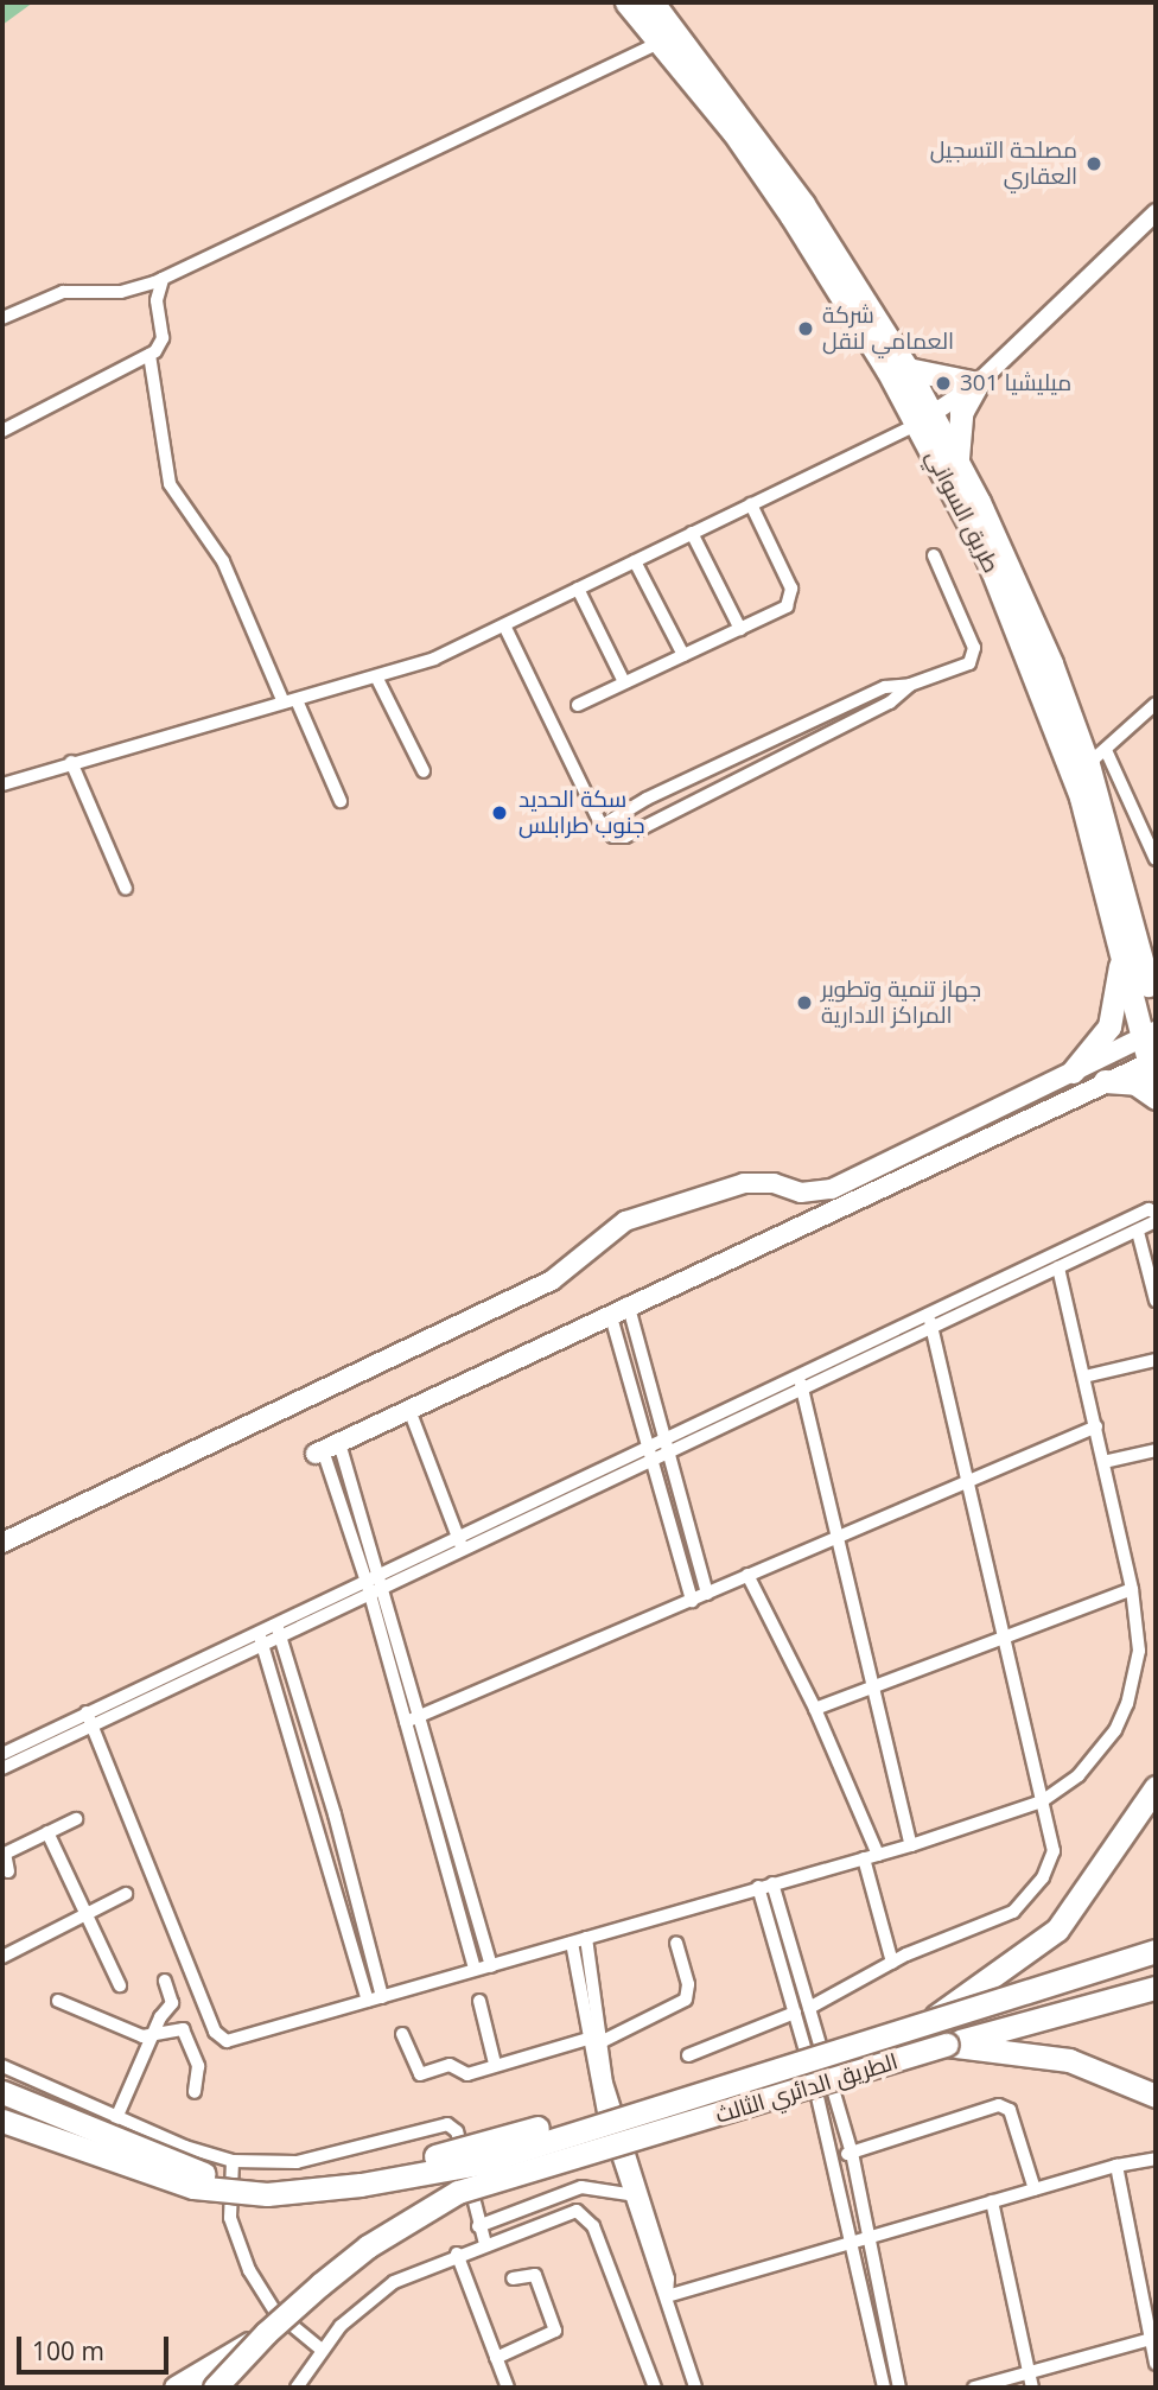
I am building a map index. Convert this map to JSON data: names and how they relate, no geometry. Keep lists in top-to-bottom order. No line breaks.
{"streets":{"highway":["طريق السواني","الطريق الدائري الثالث"]},"places":["مصلحة التسجيل العقاري","شركة العمامي لنقل","ميليشيا 301","سكة الحديد جنوب طرابلس","جهاز تنمية وتطوير المراكز الادارية"],"scale_bar":"100 m"}
